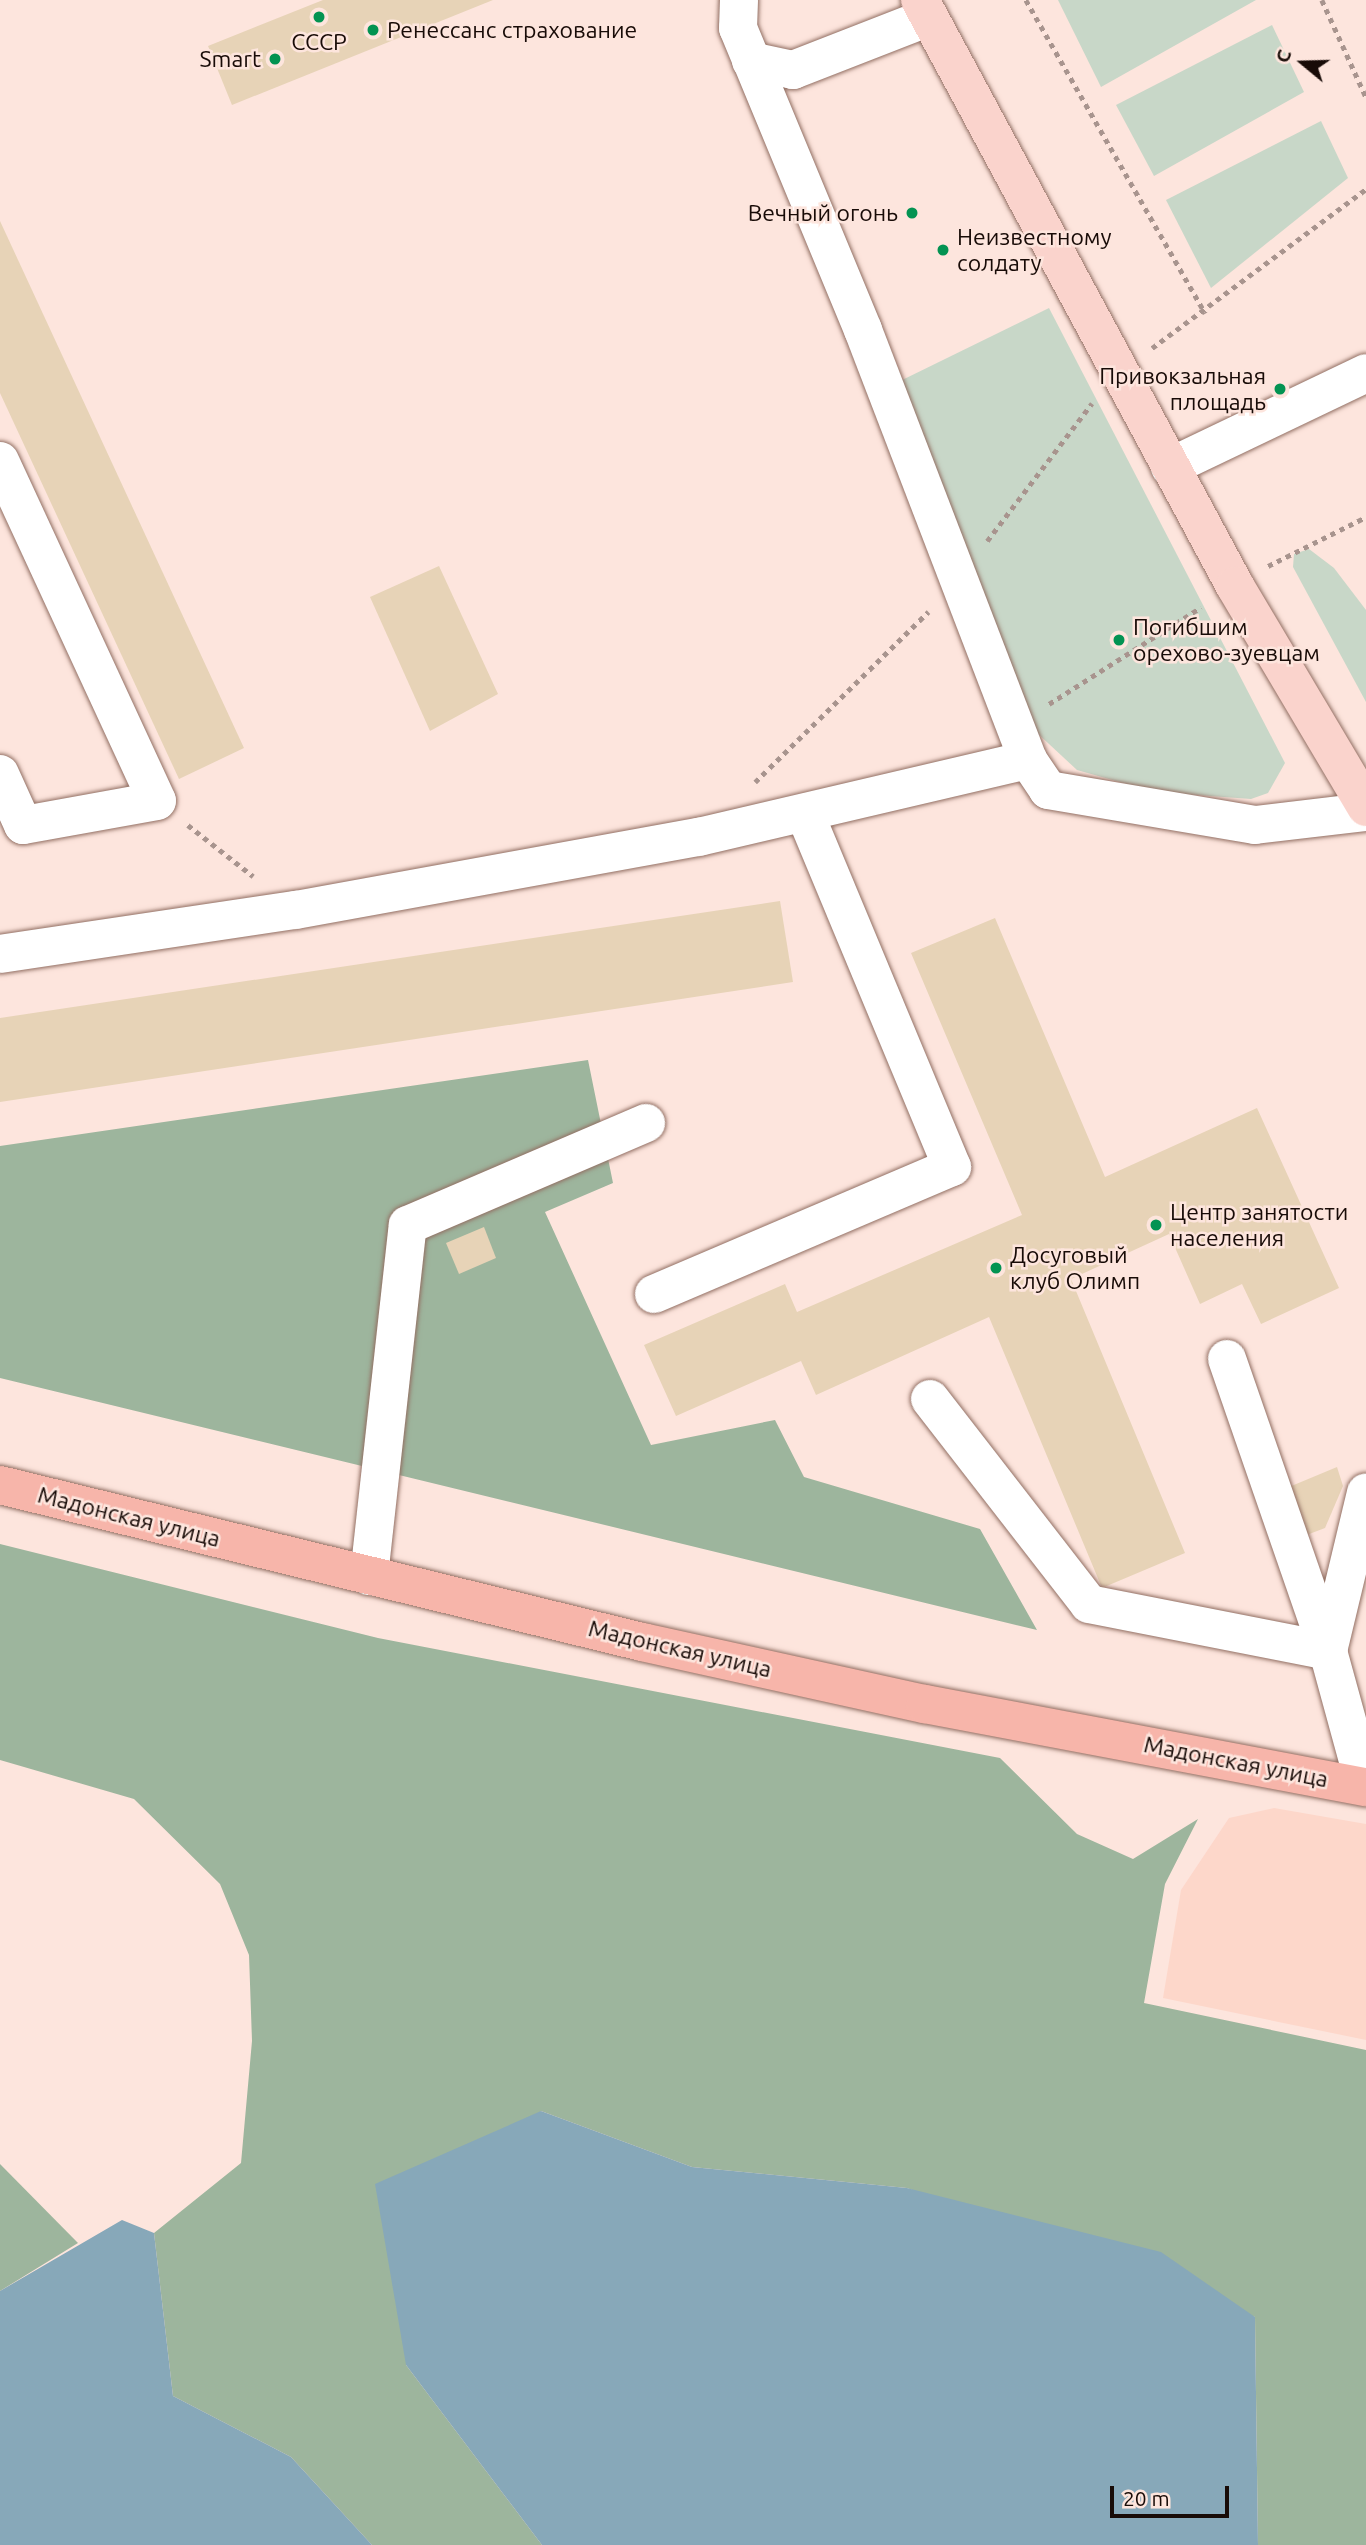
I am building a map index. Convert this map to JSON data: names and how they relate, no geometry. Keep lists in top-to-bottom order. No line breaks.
{"streets":{"highway":["Мадонская улица"]},"places":["СССР","Ренессанс страхование","Smart","Вечный огонь","Неизвестному солдату","Привокзальная площадь","Погибшим орехово-зуевцам","Центр занятости населения","Досуговый клуб Олимп"],"scale_bar":"20 m","north":"left"}
